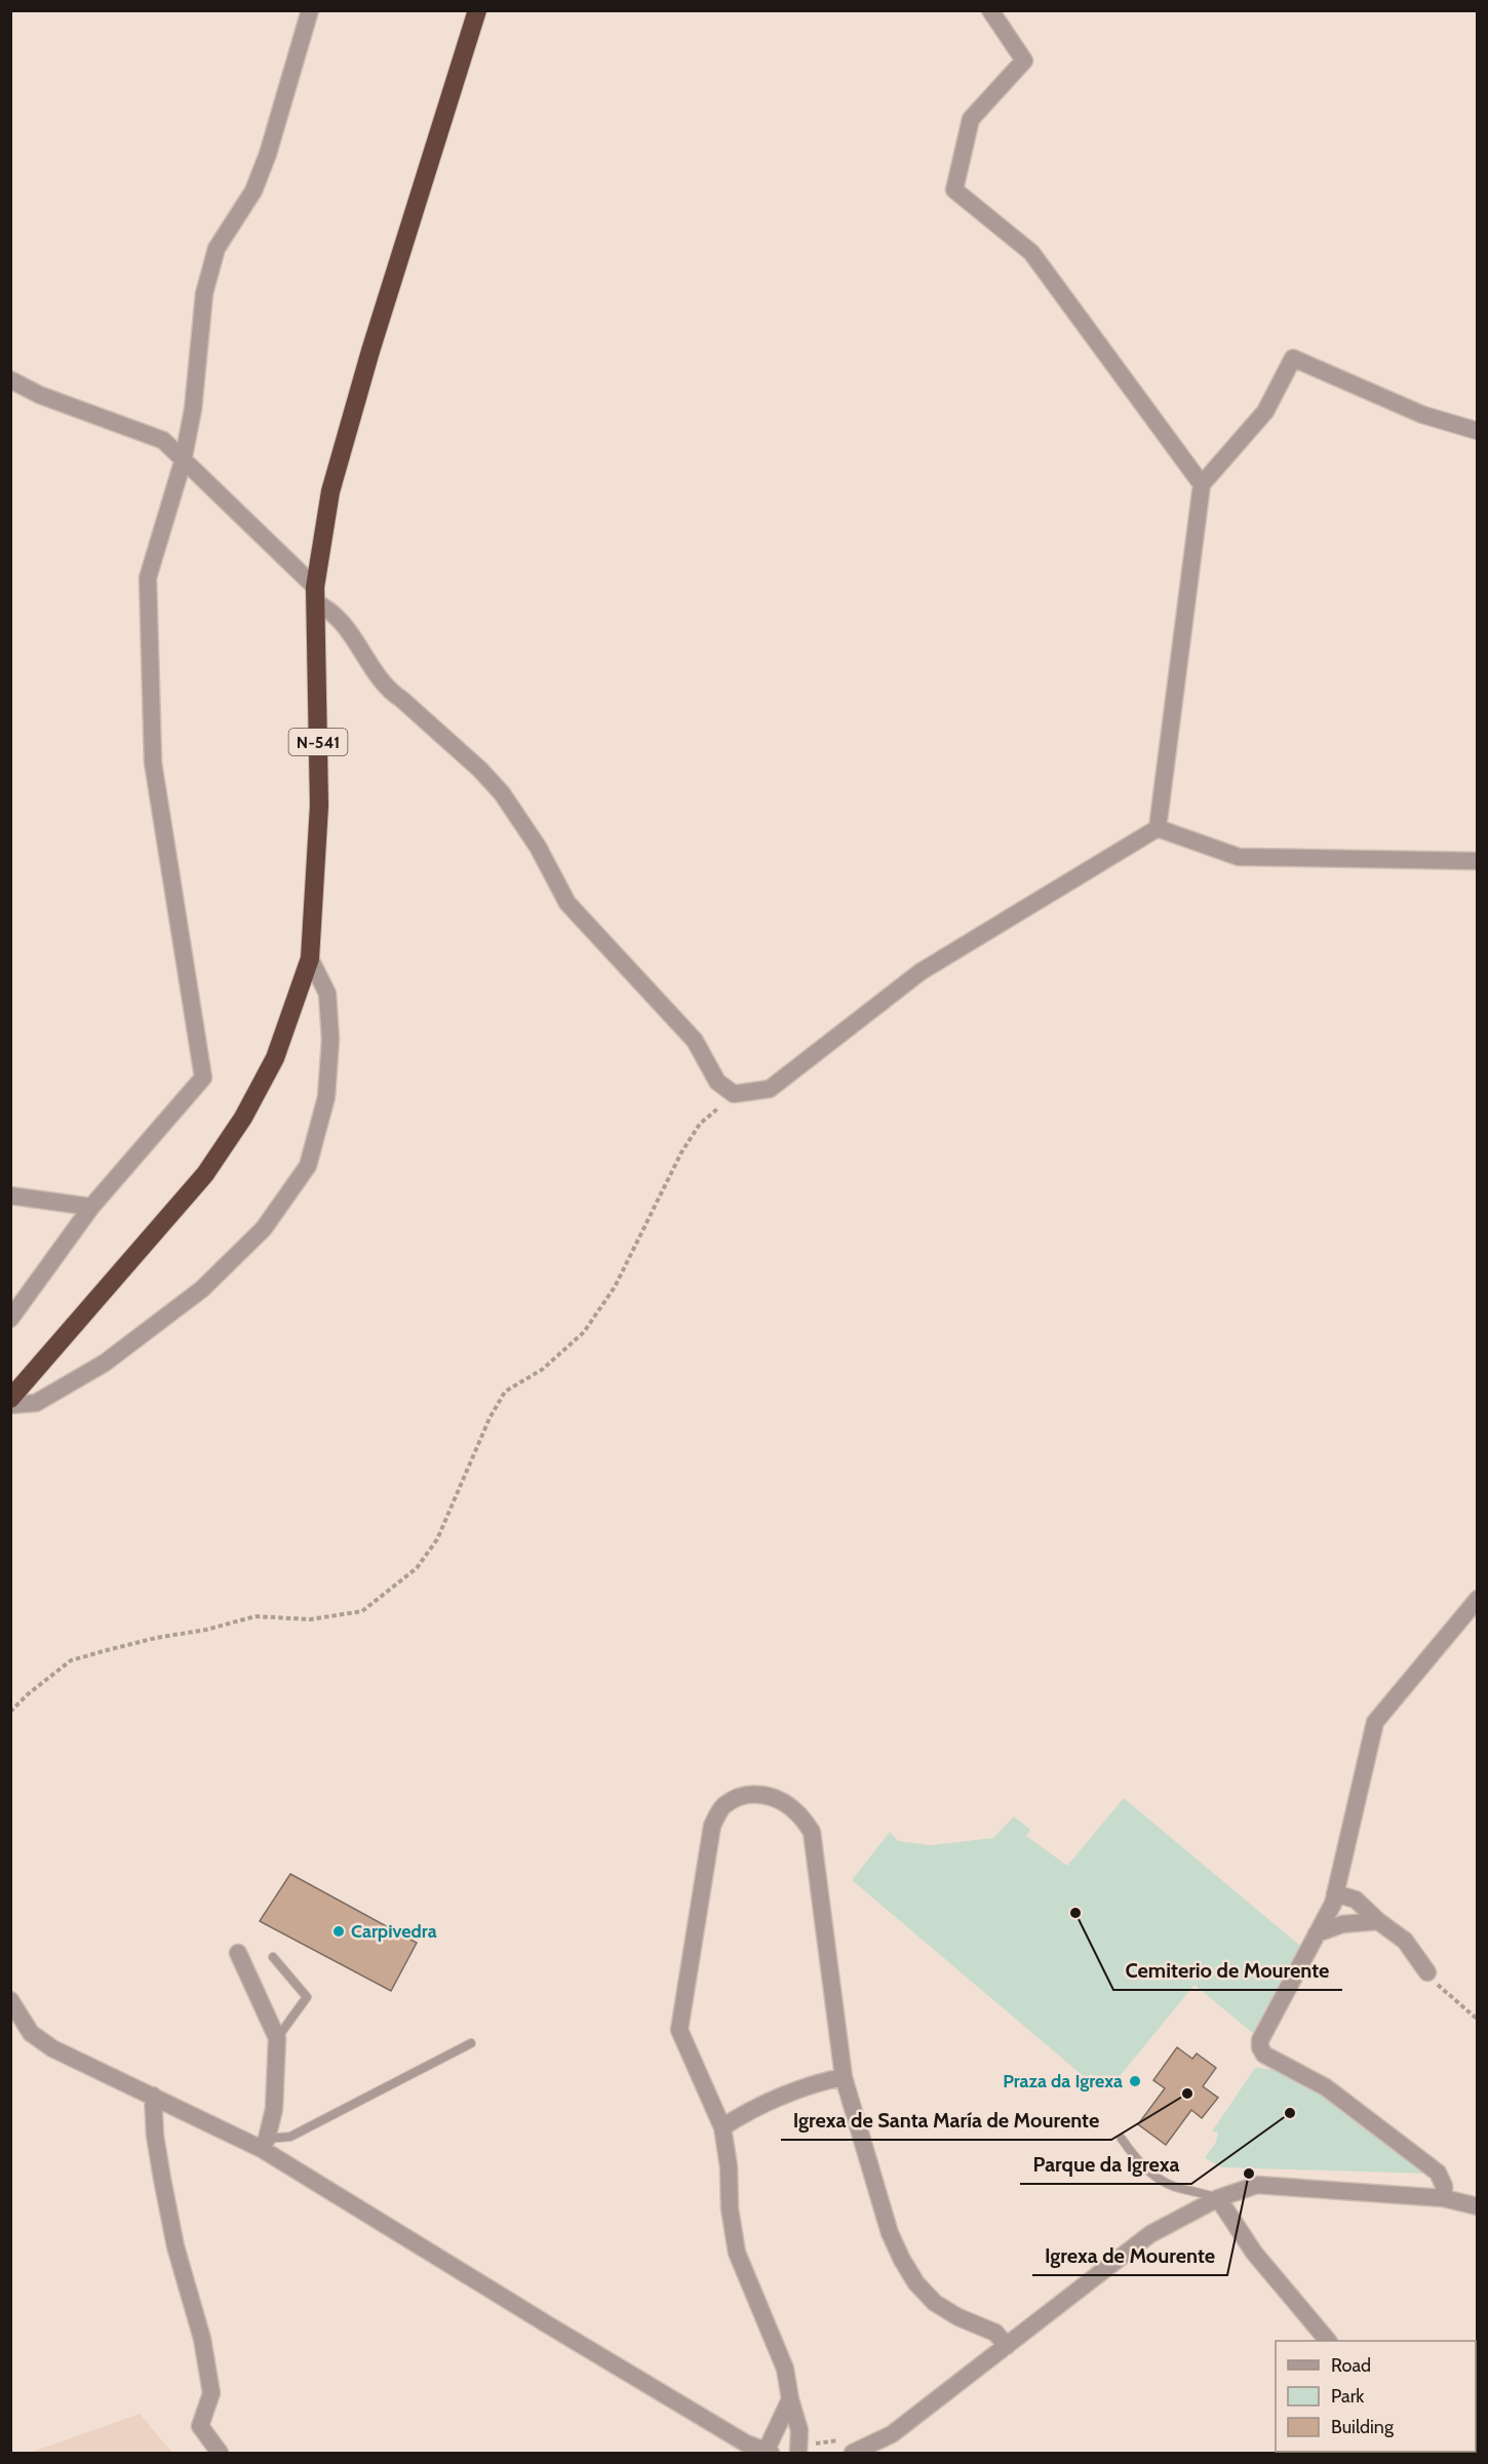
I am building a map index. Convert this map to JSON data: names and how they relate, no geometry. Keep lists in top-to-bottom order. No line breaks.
{"streets":{"highway":["N-541"]},"places":["Cemiterio de Mourente","Carpivedra","Praza da Igrexa","Igrexa de Santa María de Mourente","Parque da Igrexa","Igrexa de Mourente"],"legend":["Road","Park","Building"]}
